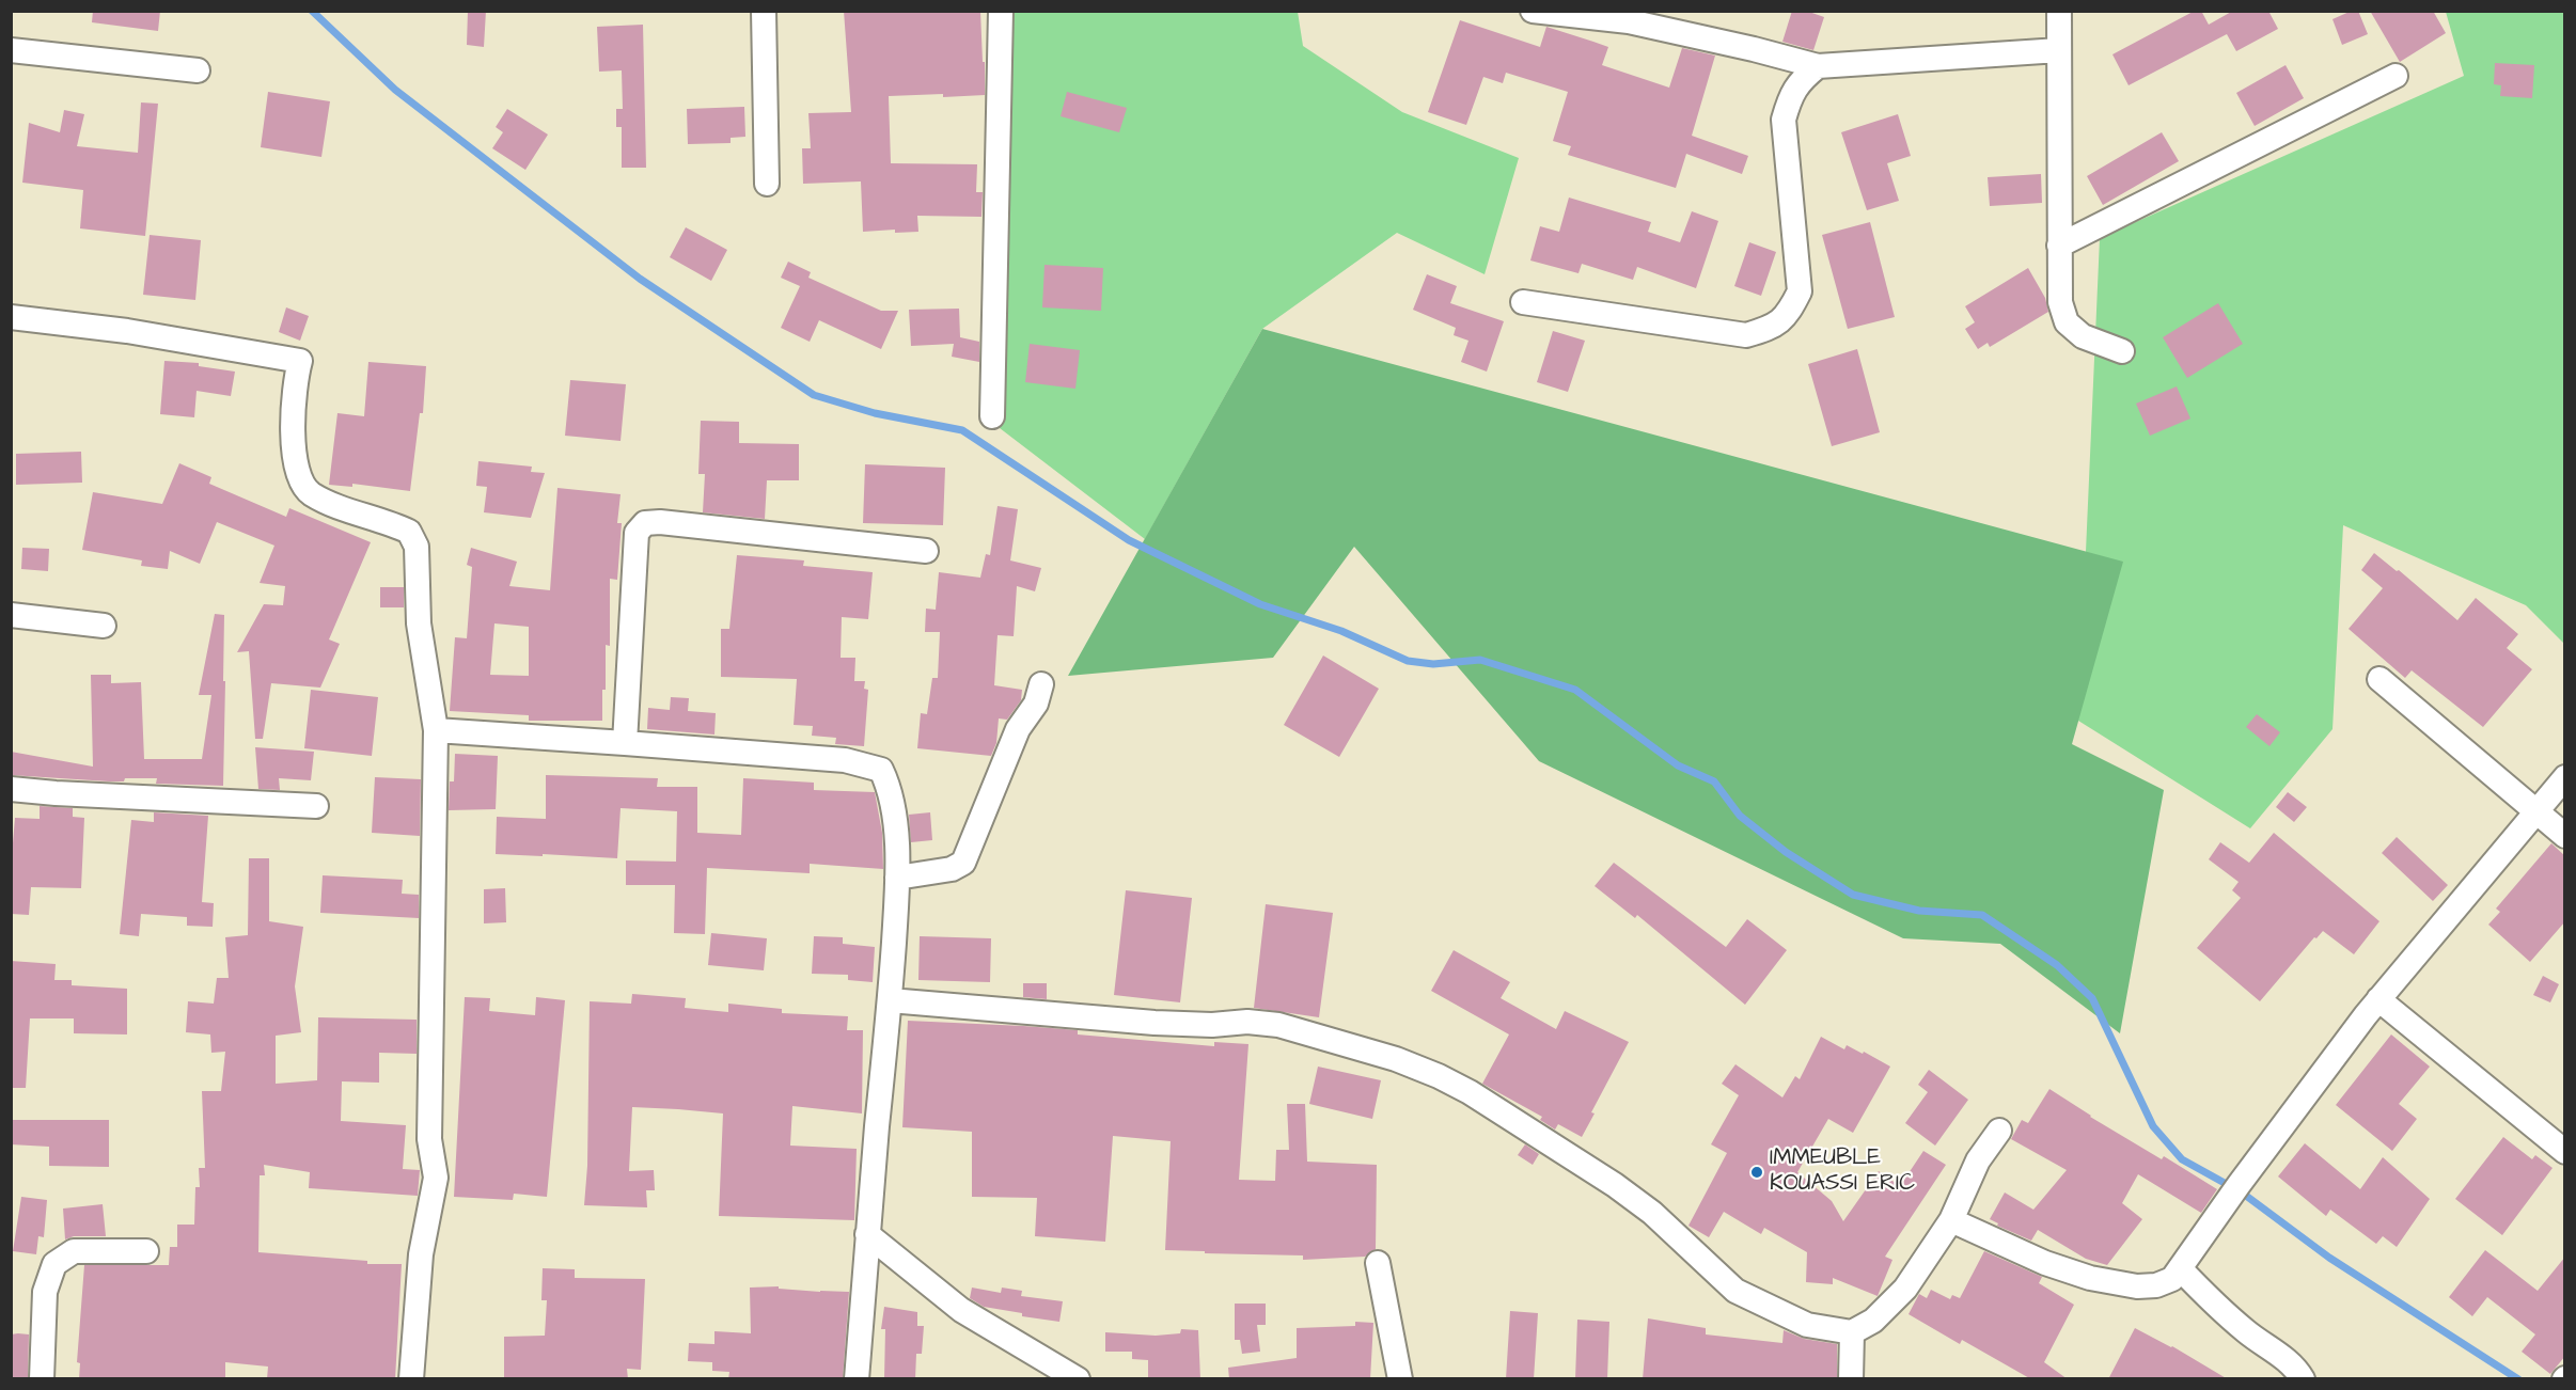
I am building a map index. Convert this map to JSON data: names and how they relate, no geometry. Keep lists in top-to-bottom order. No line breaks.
{"places":["IMMEUBLE KOUASSI ERIC"]}
